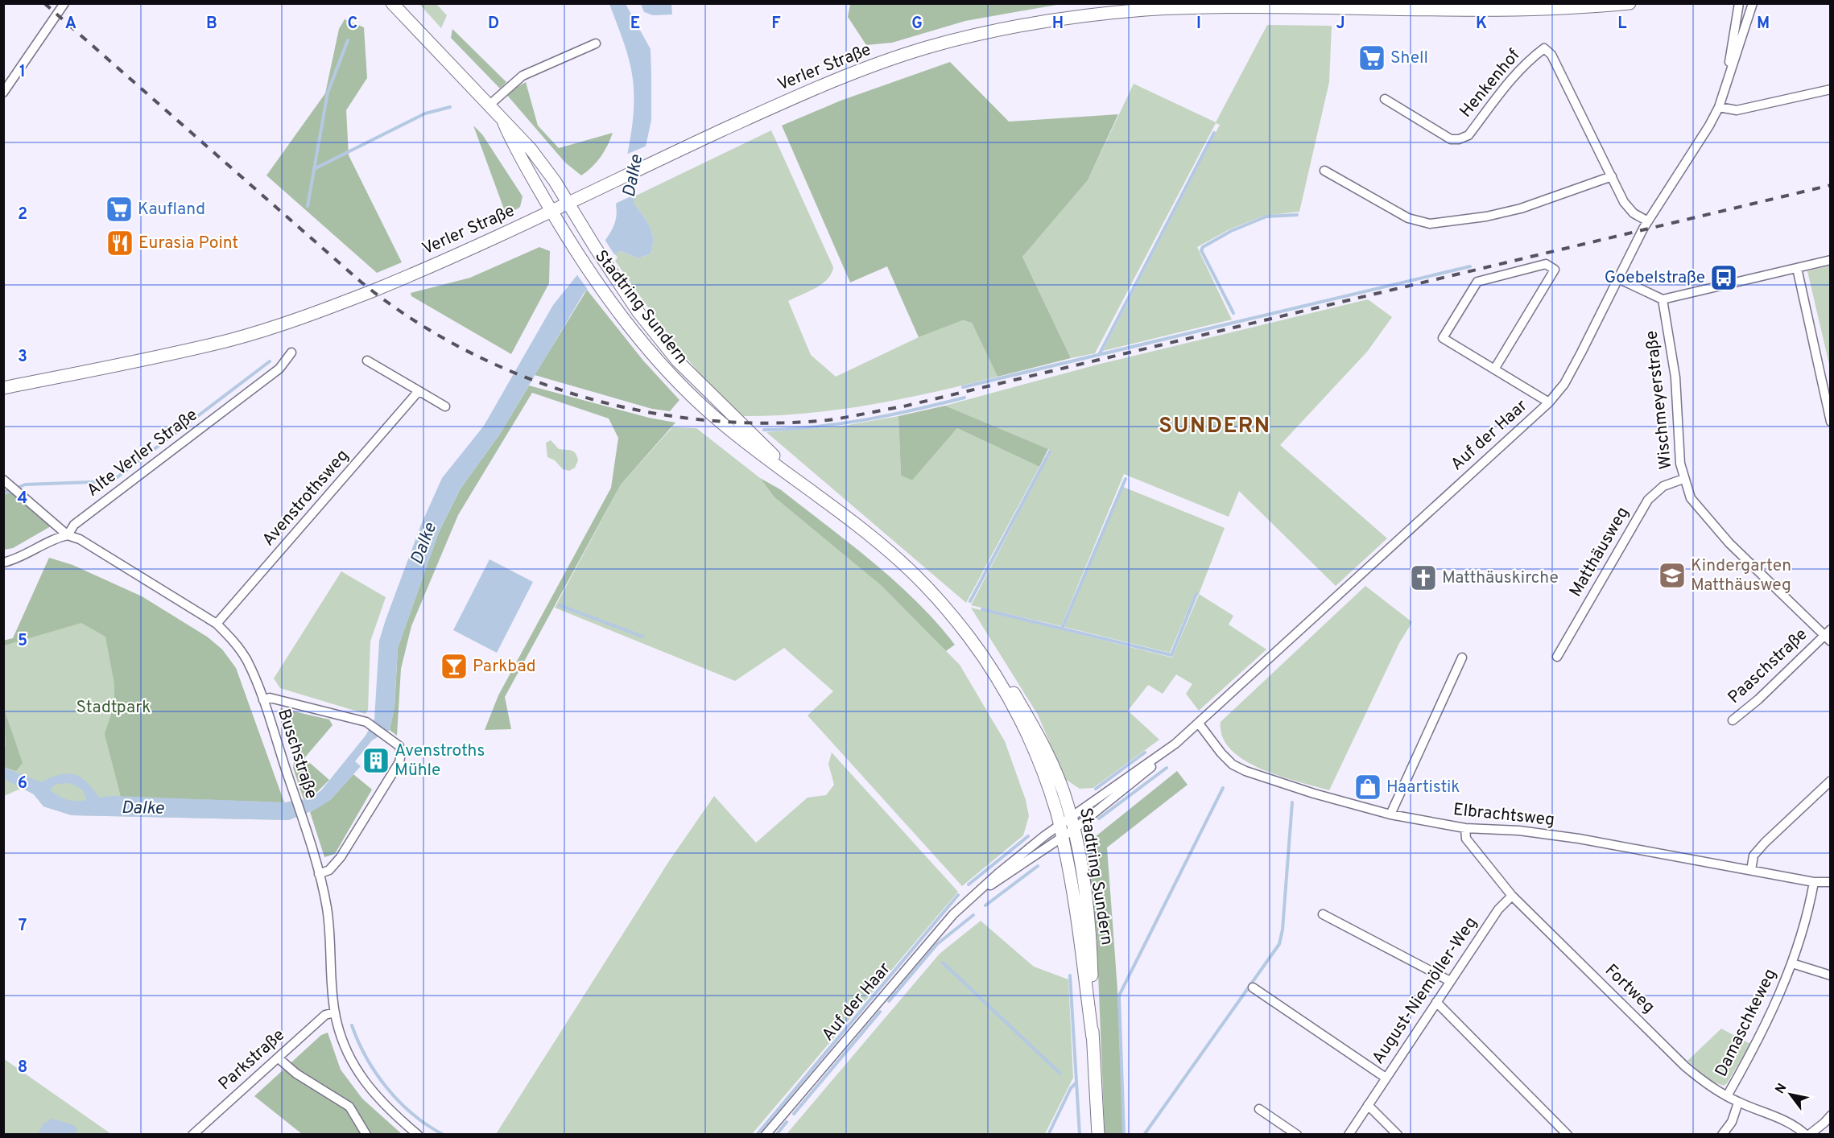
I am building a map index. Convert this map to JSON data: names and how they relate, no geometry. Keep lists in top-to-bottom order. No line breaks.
{"streets":{"main road":["Verler Straße","Stadtring Sundern"],"street":["Henkenhof","Wischmeyerstraße","Auf der Haar","Alte Verler Straße","Avenstrothsweg","Matthäusweg","Paaschstraße","Buschstraße","Elbrachtsweg","Fortweg","August-Niemöller-Weg","Damaschkeweg","Parkstraße"]},"crossings":[["Verler Straße","Stadtring Sundern"],["Stadtring Sundern","Auf der Haar"],["Wischmeyerstraße","Matthäusweg"],["Wischmeyerstraße","Paaschstraße"],["Auf der Haar","Elbrachtsweg"],["Alte Verler Straße","Buschstraße"],["Avenstrothsweg","Buschstraße"],["Buschstraße","Parkstraße"],["Elbrachtsweg","Fortweg"],["Elbrachtsweg","Damaschkeweg"],["Fortweg","August-Niemöller-Weg"],["Fortweg","Damaschkeweg"]],"districts":["SUNDERN"],"water":["Dalke"],"parks":["Stadtpark"],"places":{"supermarket":["Shell","Kaufland"],"restaurant":["Eurasia Point"],"bus stop":["Goebelstraße"],"school or university":["Kindergarten Matthäusweg"],"church":["Matthäuskirche"],"bar":["Parkbad"],"building":["Avenstroths Mühle"],"shop":["Haartistik"]},"north":"top left","grid":{"columns":["A","B","C","D","E","F","G","H","I","J","K","L","M"],"rows":["1","2","3","4","5","6","7","8"]}}
